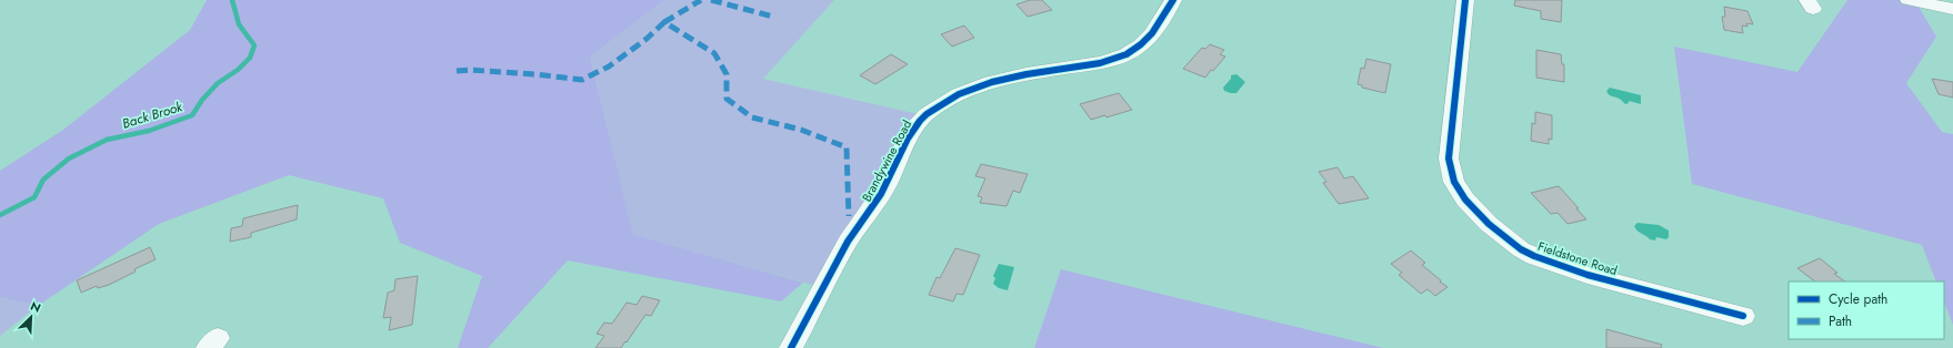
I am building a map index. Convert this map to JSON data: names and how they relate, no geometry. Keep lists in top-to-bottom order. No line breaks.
{"streets":{"street":["Brandywine Road","Fieldstone Road"]},"water":["Back Brook"],"legend":["Cycle path","Path"],"north":"top right"}
